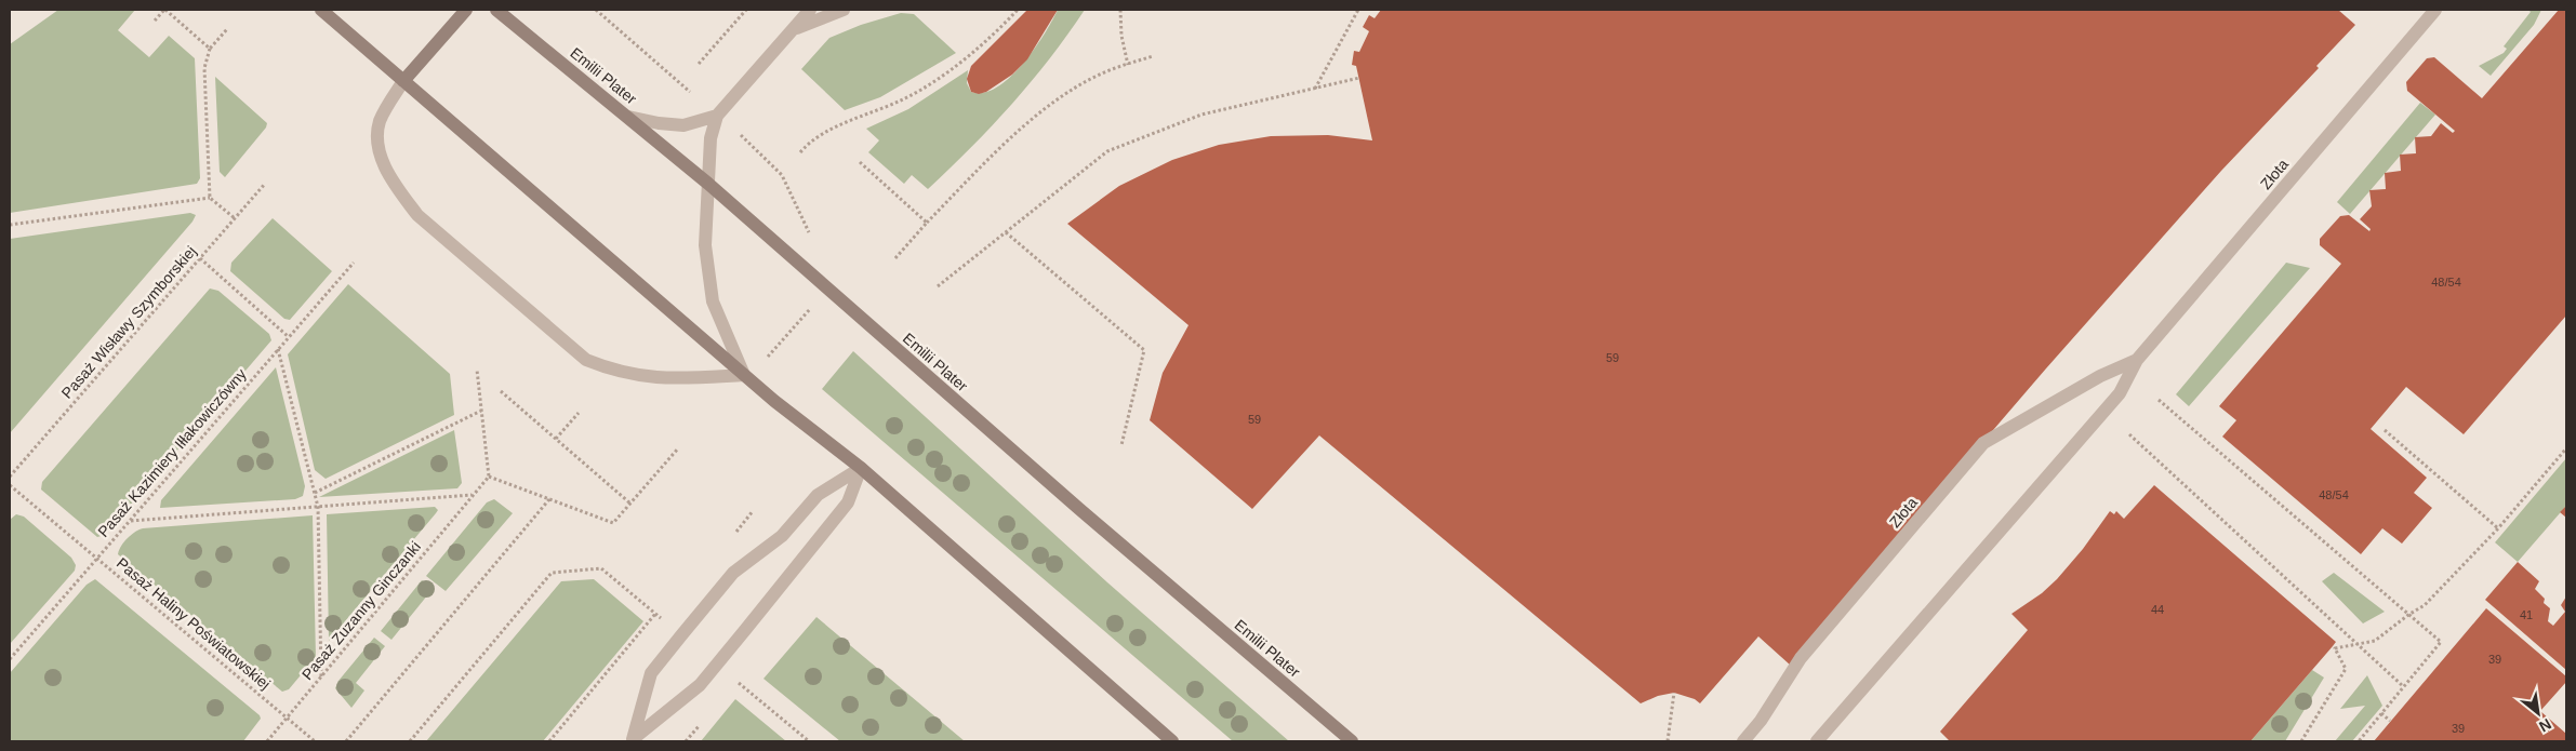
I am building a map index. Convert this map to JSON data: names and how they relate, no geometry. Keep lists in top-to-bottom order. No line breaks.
{"streets":{"street":["Emilii Plater","Złota"],"path":["Pasaż Wisławy Szymborskiej","Pasaż Kazimiery Iłłakowiczówny","Pasaż Zuzanny Ginczanki","Pasaż Haliny Poświatowskiej"]},"crossings":[["Pasaż Kazimiery Iłłakowiczówny","Pasaż Haliny Poświatowskiej"],["Pasaż Zuzanny Ginczanki","Pasaż Haliny Poświatowskiej"]],"house_numbers":["48/54","59","59","48/54","44","41","39","39"],"north":"bottom right"}
